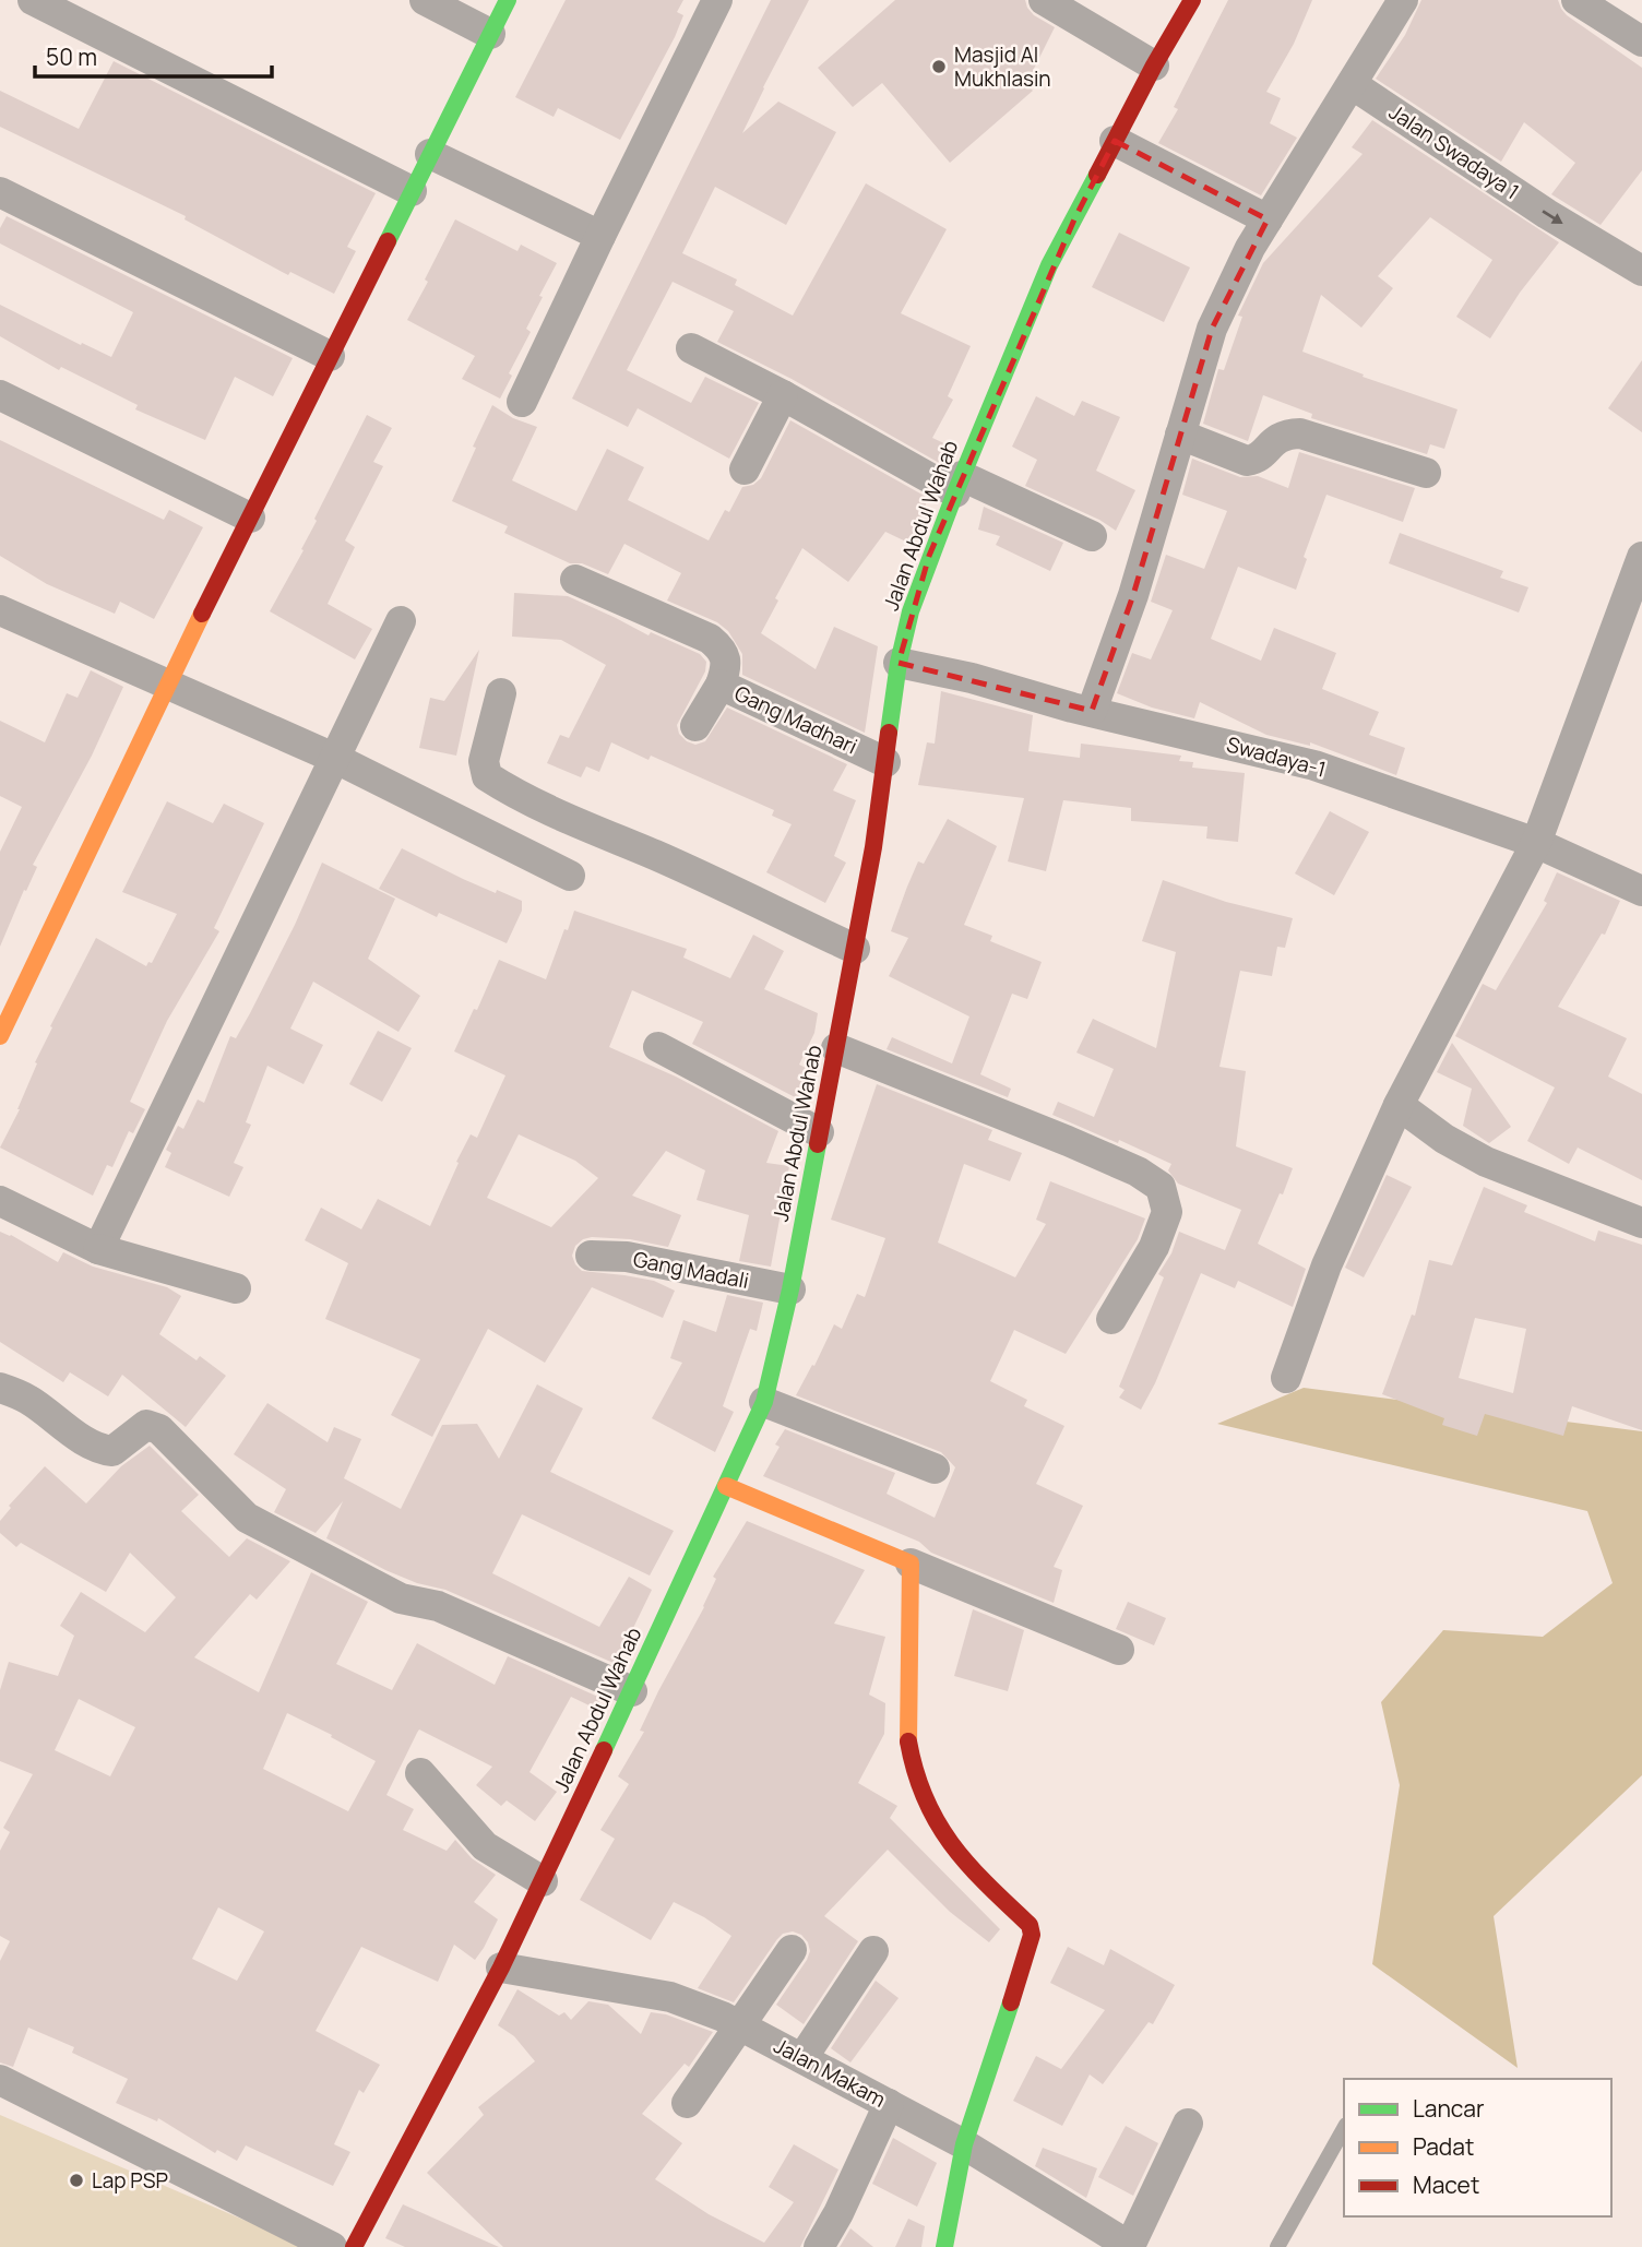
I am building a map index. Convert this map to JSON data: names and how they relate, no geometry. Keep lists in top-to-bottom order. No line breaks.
{"streets":{"street":["Jalan Swadaya 1","Jalan Abdul Wahab","Gang Madhari","Swadaya-1","Gang Madali","Jalan Makam"]},"crossings":[["Jalan Abdul Wahab","Gang Madhari"],["Jalan Abdul Wahab","Swadaya-1"],["Jalan Abdul Wahab","Gang Madali"],["Jalan Abdul Wahab","Jalan Makam"]],"one_way":["Jalan Swadaya 1"],"places":["Masjid Al Mukhlasin","Lap PSP"],"legend":["Lancar","Padat","Macet"],"scale_bar":"50 m"}
